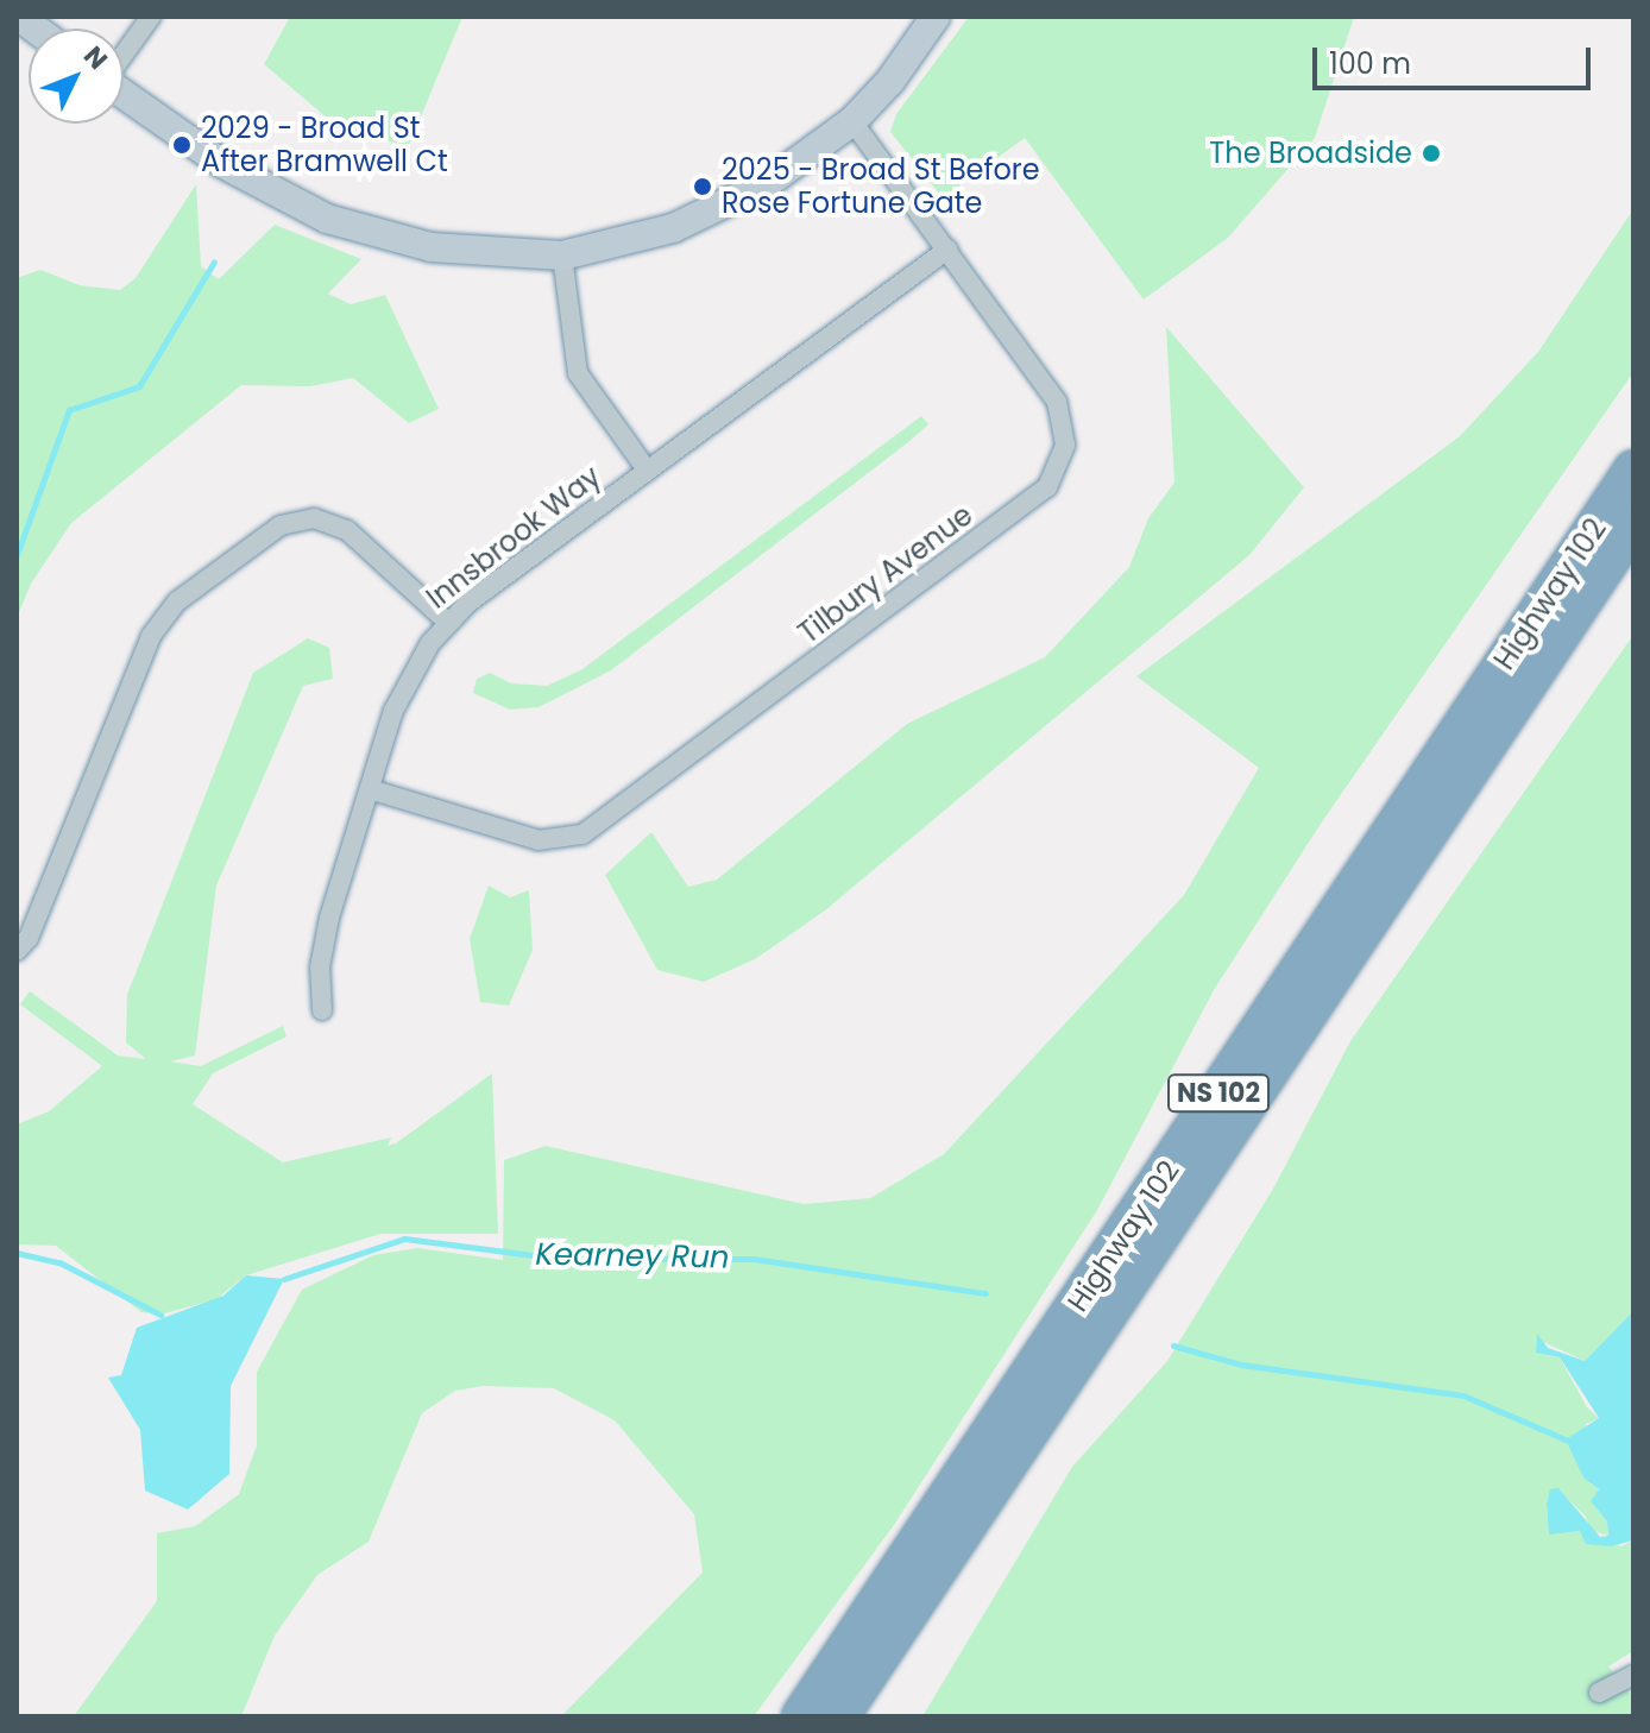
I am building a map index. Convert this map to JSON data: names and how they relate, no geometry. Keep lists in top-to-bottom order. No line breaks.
{"streets":{"highway":["Highway 102","NS 102"],"street":["Innsbrook Way","Tilbury Avenue"]},"crossings":[["Innsbrook Way","Tilbury Avenue"]],"water":["Kearney Run"],"places":["2029 - Broad St After Bramwell Ct","The Broadside","2025 - Broad St Before Rose Fortune Gate"],"scale_bar":"100 m","north":"top right"}
